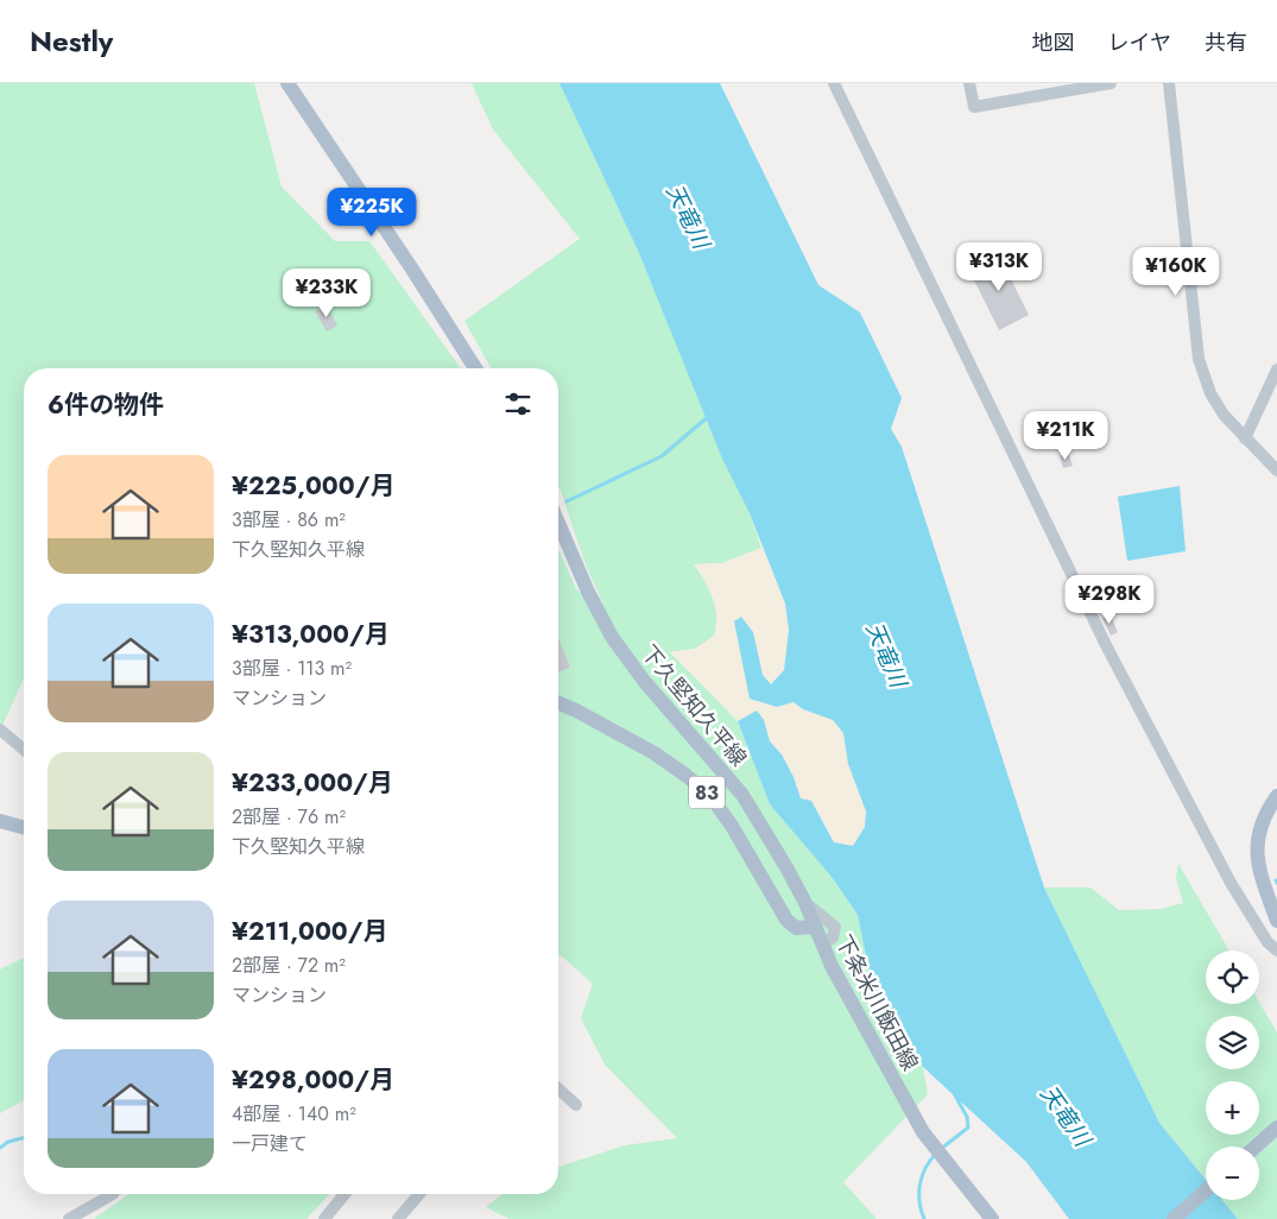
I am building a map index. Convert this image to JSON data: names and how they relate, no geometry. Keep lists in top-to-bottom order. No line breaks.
{"streets":{"main road":["下久堅知久平線","83","下条米川飯田線"]},"crossings":[["下久堅知久平線","下条米川飯田線"]],"water":["天竜川"],"page":{"header":"Nestly","nav":["地図","レイヤ","共有"],"price":["¥225K","¥313K","¥160K","¥233K","¥211K","¥298K"],"heading":"6件の物件","list":[{"name":"¥225,000/月","note":"3部屋 · 86 m² · 下久堅知久平線"},{"name":"¥313,000/月","note":"3部屋 · 113 m² · マンション"},{"name":"¥233,000/月","note":"2部屋 · 76 m² · 下久堅知久平線"},{"name":"¥211,000/月","note":"2部屋 · 72 m² · マンション"},{"name":"¥298,000/月","note":"4部屋 · 140 m² · 一戸建て"}],"map_buttons":["+","−"]}}
